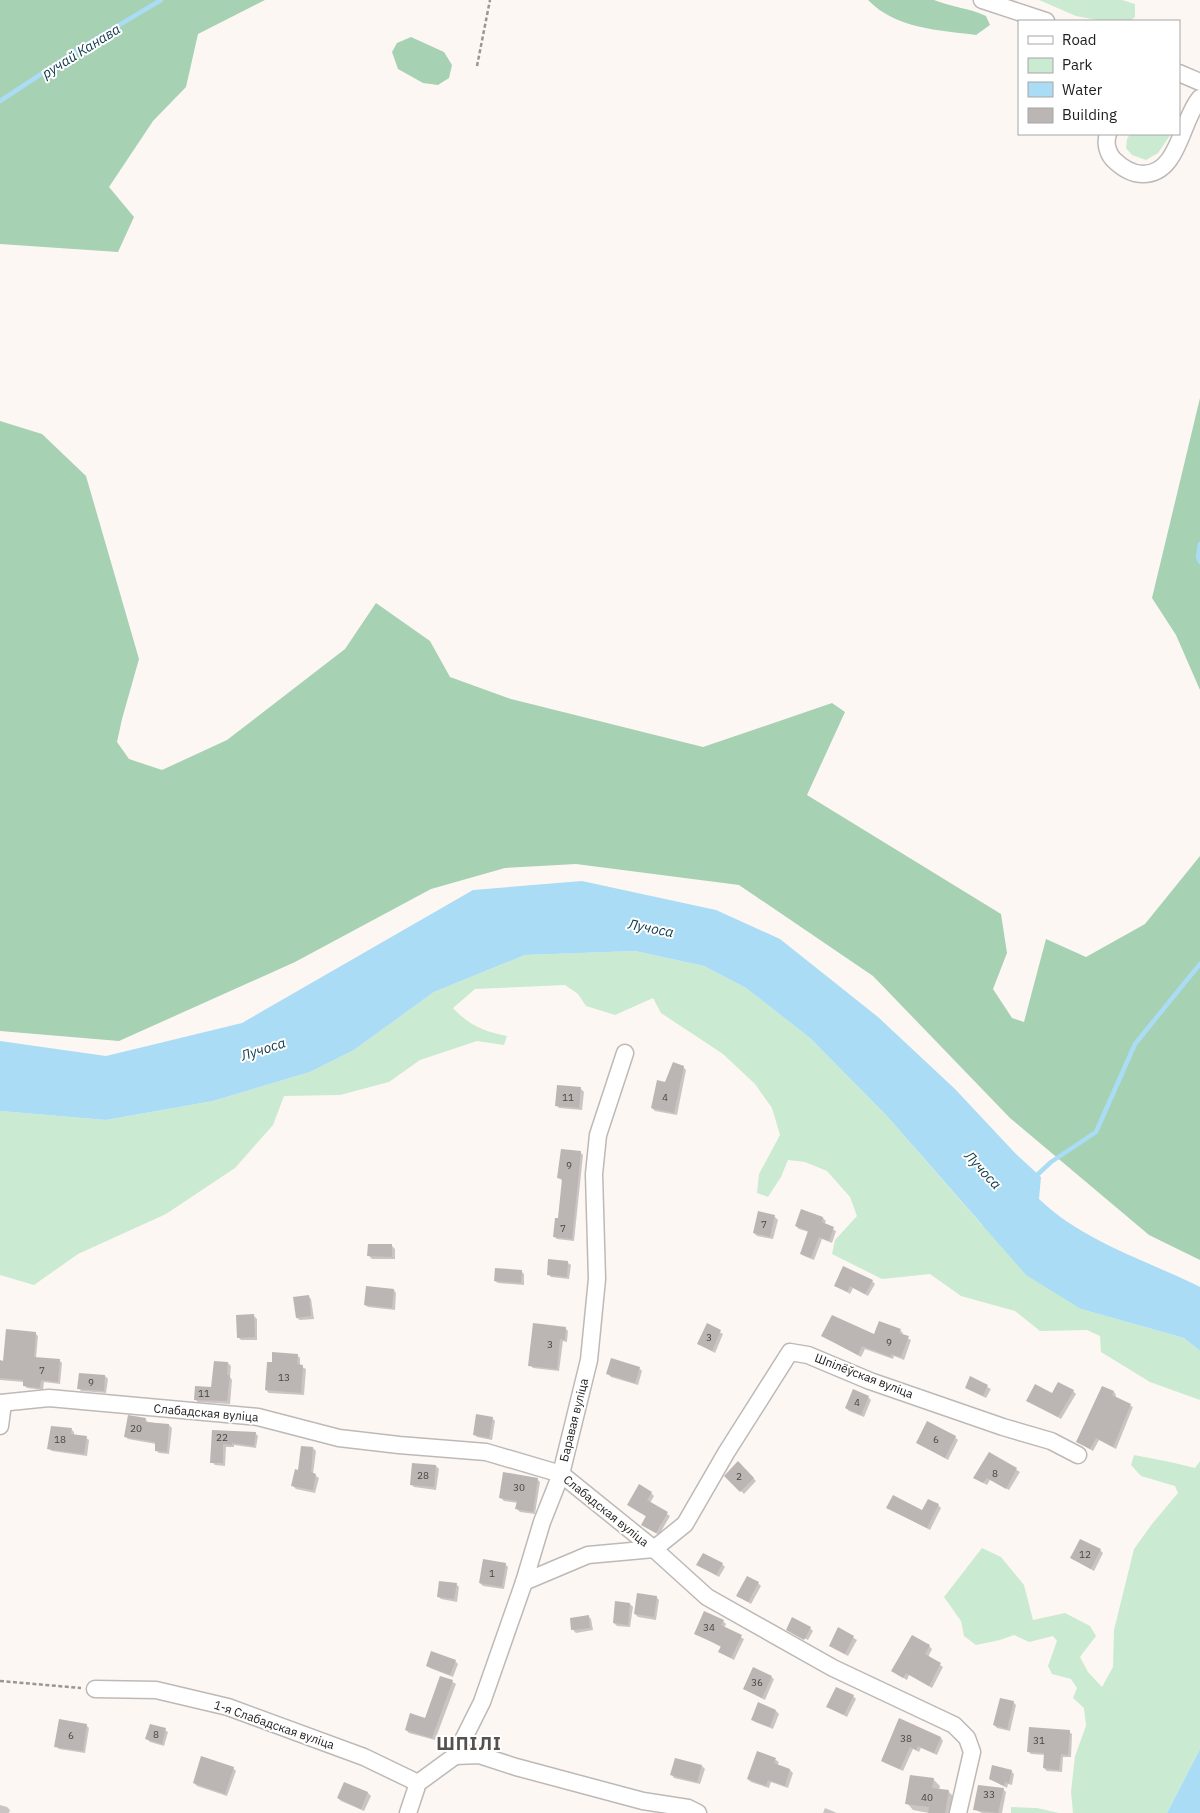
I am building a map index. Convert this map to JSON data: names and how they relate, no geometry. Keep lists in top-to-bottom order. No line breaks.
{"streets":{"street":["Шпілёўская вуліца","Слабадская вуліца","Баравая вуліца","1-я Слабадская вуліца"]},"crossings":[["Шпілёўская вуліца","Слабадская вуліца"],["Слабадская вуліца","Баравая вуліца"],["Баравая вуліца","1-я Слабадская вуліца"]],"districts":["ШПІЛІ"],"water":["ручай Канава","Лучоса"],"house_numbers":["11","4","9","7","7","3","9","3","7","13","9","11","4","20","22","18","6","8","28","2","30","12","1","34","36","8","6","38","31","33","40"],"legend":["Road","Park","Water","Building"]}
